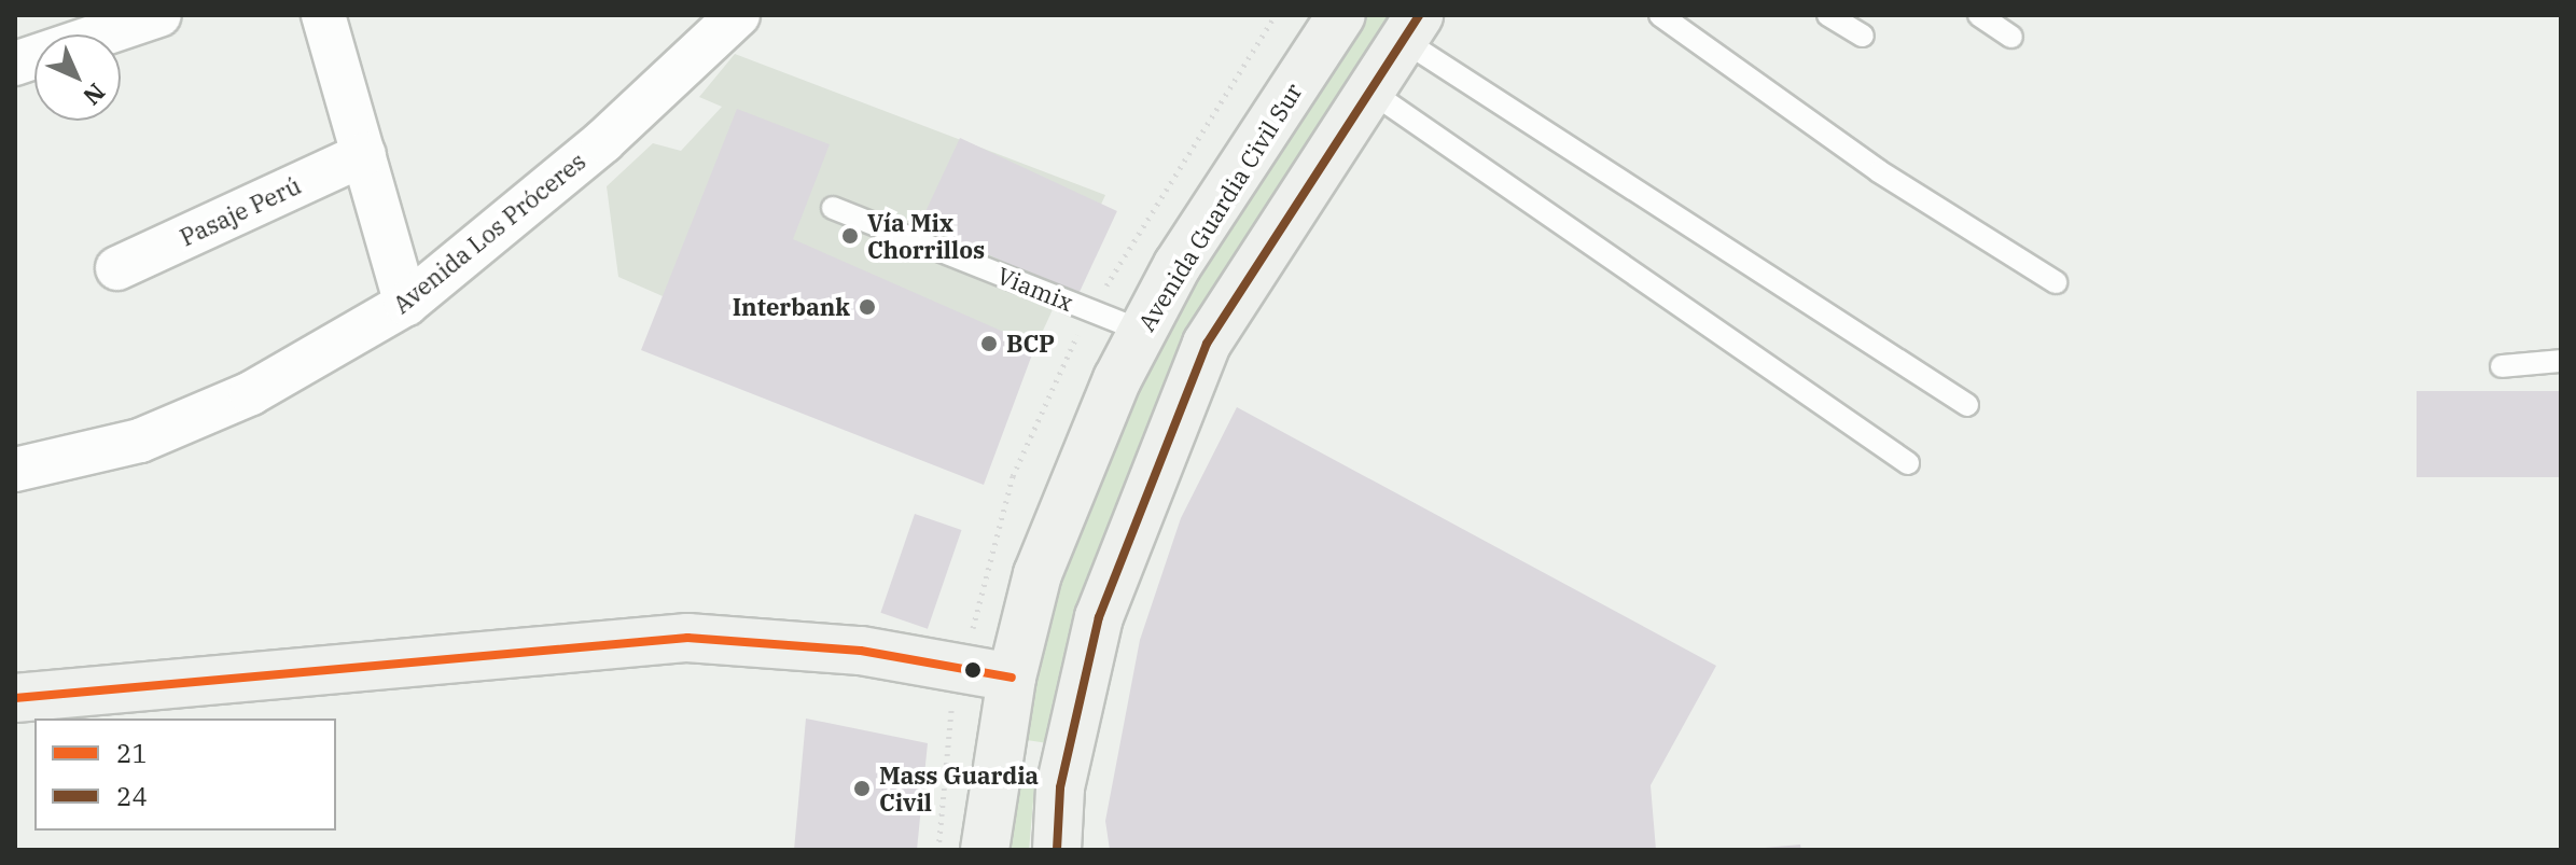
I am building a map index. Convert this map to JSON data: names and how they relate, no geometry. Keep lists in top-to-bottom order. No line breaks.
{"streets":{"main road":["Avenida Guardia Civil Sur"],"street":["Pasaje Perú","Avenida Los Próceres"],"lane":["Viamix"]},"crossings":[["Avenida Guardia Civil Sur","Viamix"]],"places":["Vía Mix Chorrillos","Interbank","BCP","Mass Guardia Civil"],"lines":["transit line 24","transit line 21"],"legend":["21","24"],"north":"bottom right"}
